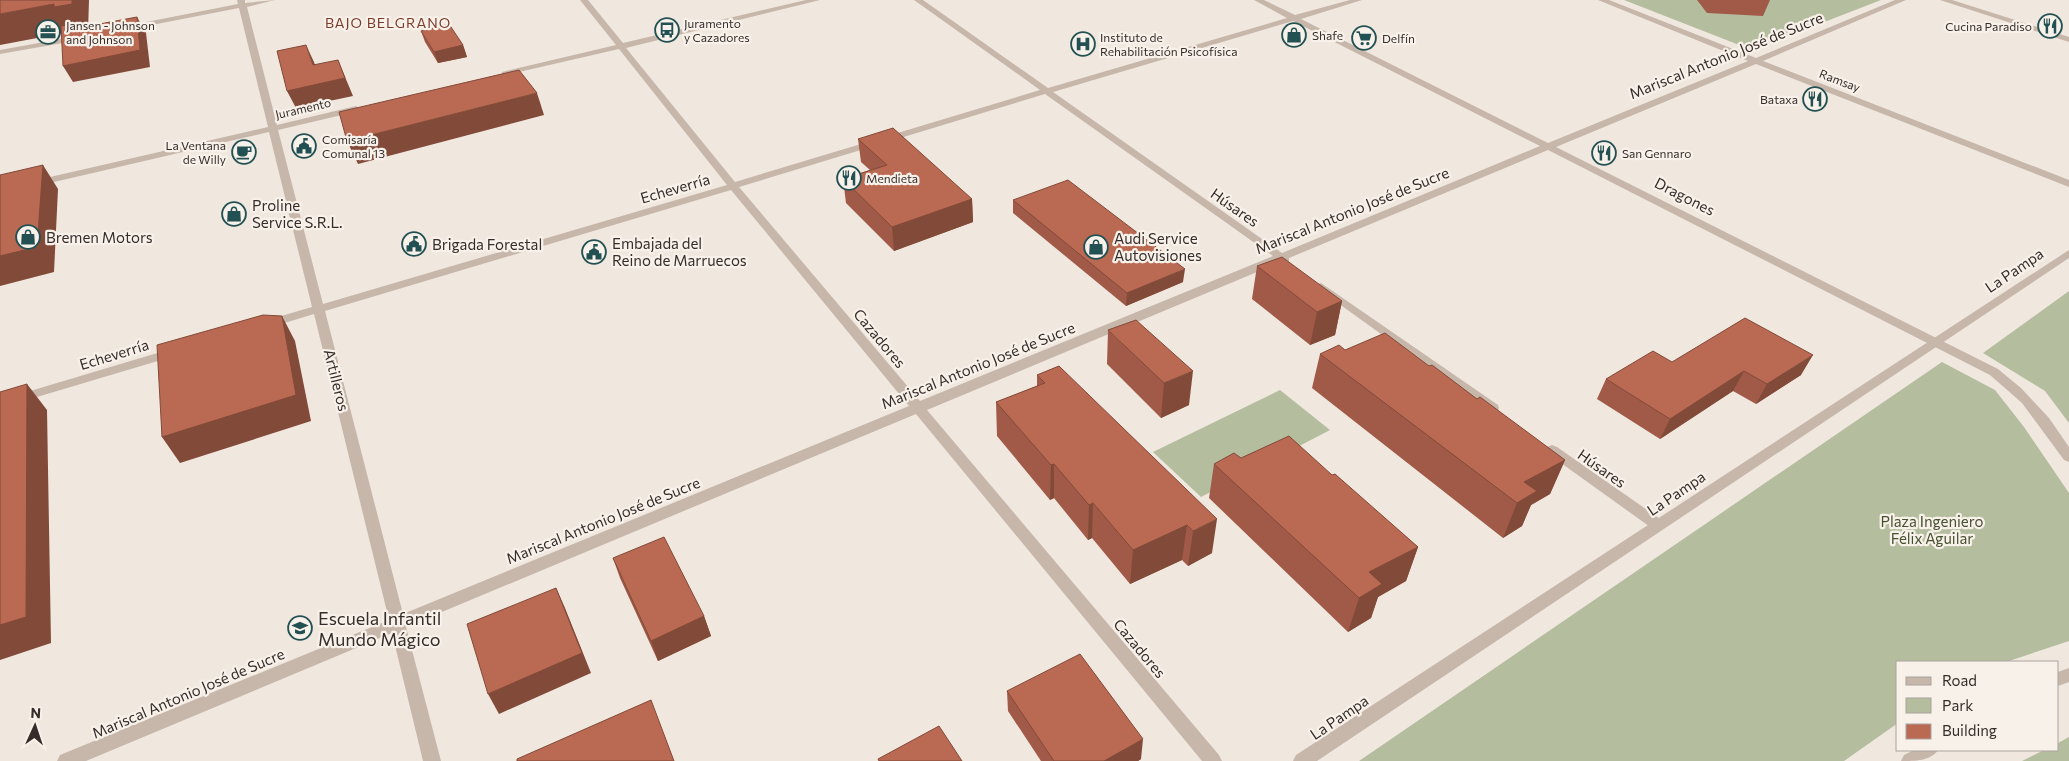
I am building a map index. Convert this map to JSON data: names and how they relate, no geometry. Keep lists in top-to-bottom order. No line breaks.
{"streets":{"street":["Mariscal Antonio José de Sucre","Ramsay","Juramento","Echeverría","Dragones","Húsares","La Pampa","Cazadores","Artilleros"]},"crossings":[["Mariscal Antonio José de Sucre","Ramsay"],["Mariscal Antonio José de Sucre","Dragones"],["Mariscal Antonio José de Sucre","Húsares"],["Mariscal Antonio José de Sucre","Cazadores"],["Mariscal Antonio José de Sucre","Artilleros"],["Juramento","Artilleros"],["Echeverría","Dragones"],["Echeverría","Húsares"],["Echeverría","Cazadores"],["Echeverría","Artilleros"],["Dragones","La Pampa"],["Húsares","La Pampa"]],"districts":["BAJO BELGRANO"],"parks":["Plaza Ingeniero Félix Aguilar"],"places":{"restaurant":["Cucina Paradiso","Bataxa","San Gennaro","Mendieta"],"bus stop":["Juramento y Cazadores"],"office":["Jansen - Johnson and Johnson"],"shop":["Shafe","Proline Service S.R.L.","Bremen Motors","Audi Service Autovisiones"],"supermarket":["Delfín"],"hospital":["Instituto de Rehabilitación Psicofísica"],"public building":["Comisaría Comunal 13","Brigada Forestal","Embajada del Reino de Marruecos"],"cafe":["La Ventana de Willy"],"school or university":["Escuela Infantil Mundo Mágico"]},"legend":["Road","Park","Building"],"north":"top"}
